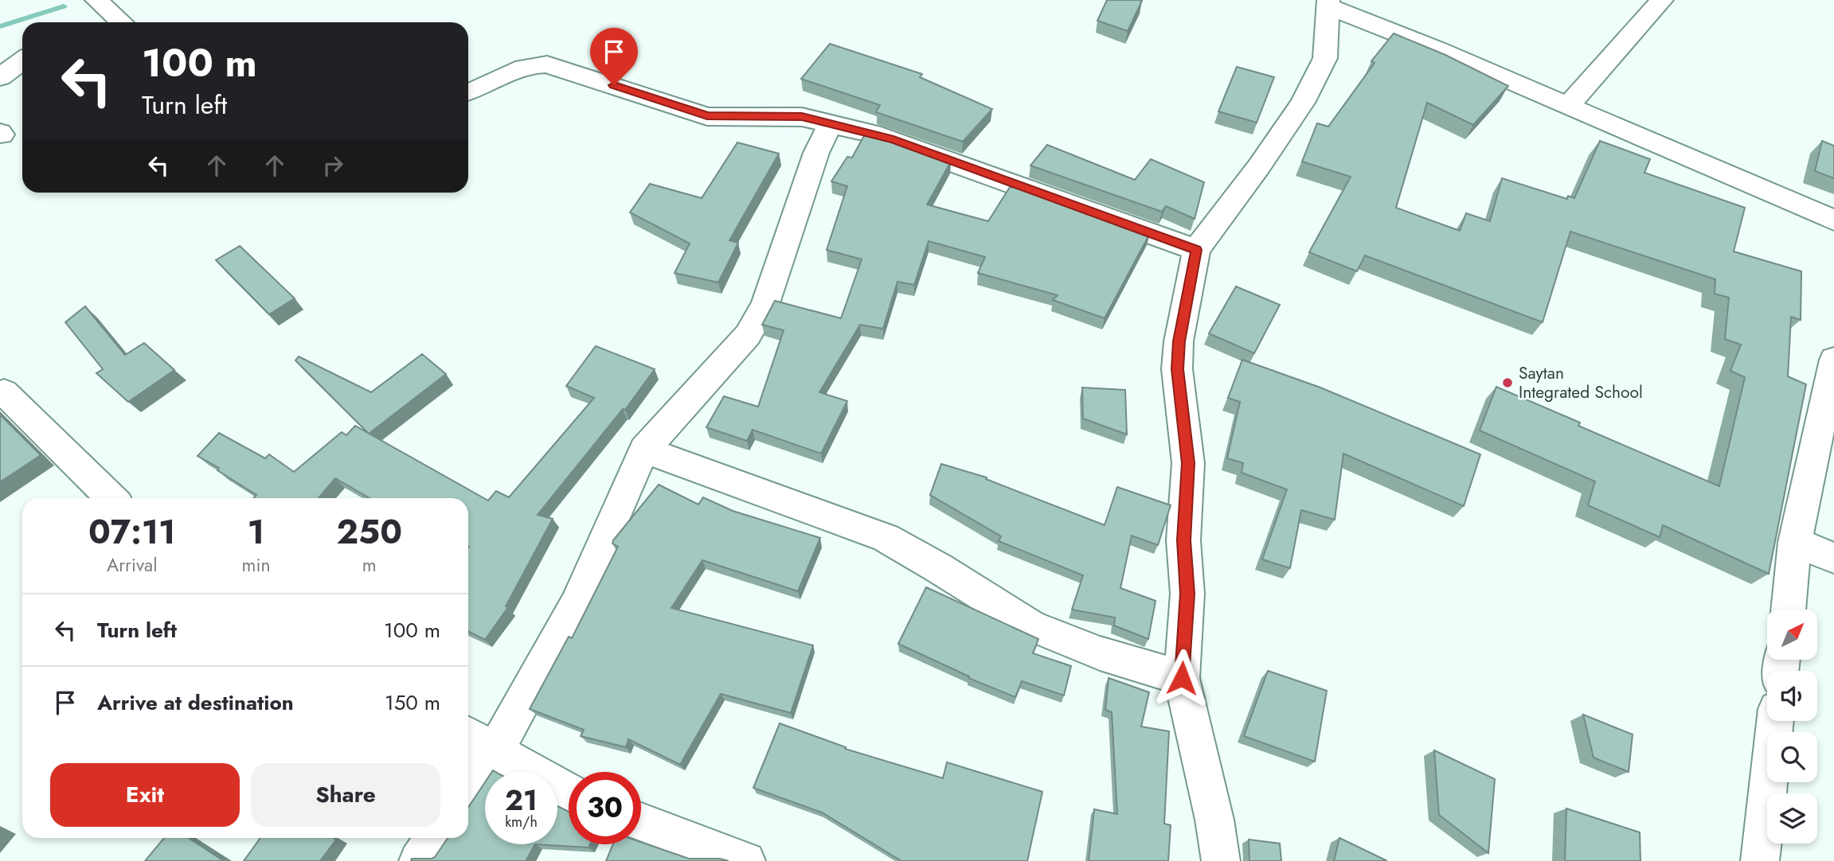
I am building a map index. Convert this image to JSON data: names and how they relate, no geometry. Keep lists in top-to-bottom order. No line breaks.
{"places":["Saytan Integrated School"],"north":"top right","page":{"turn":["100 m","Turn left"],"eta":["07:11","Arrival","1","min","250","m"],"list":[{"name":"Turn left","value":"100 m"},{"name":"Arrive at destination","value":"150 m"}],"buttons":["Exit","Share"],"speed":"21 km/h","limit":"30"}}
